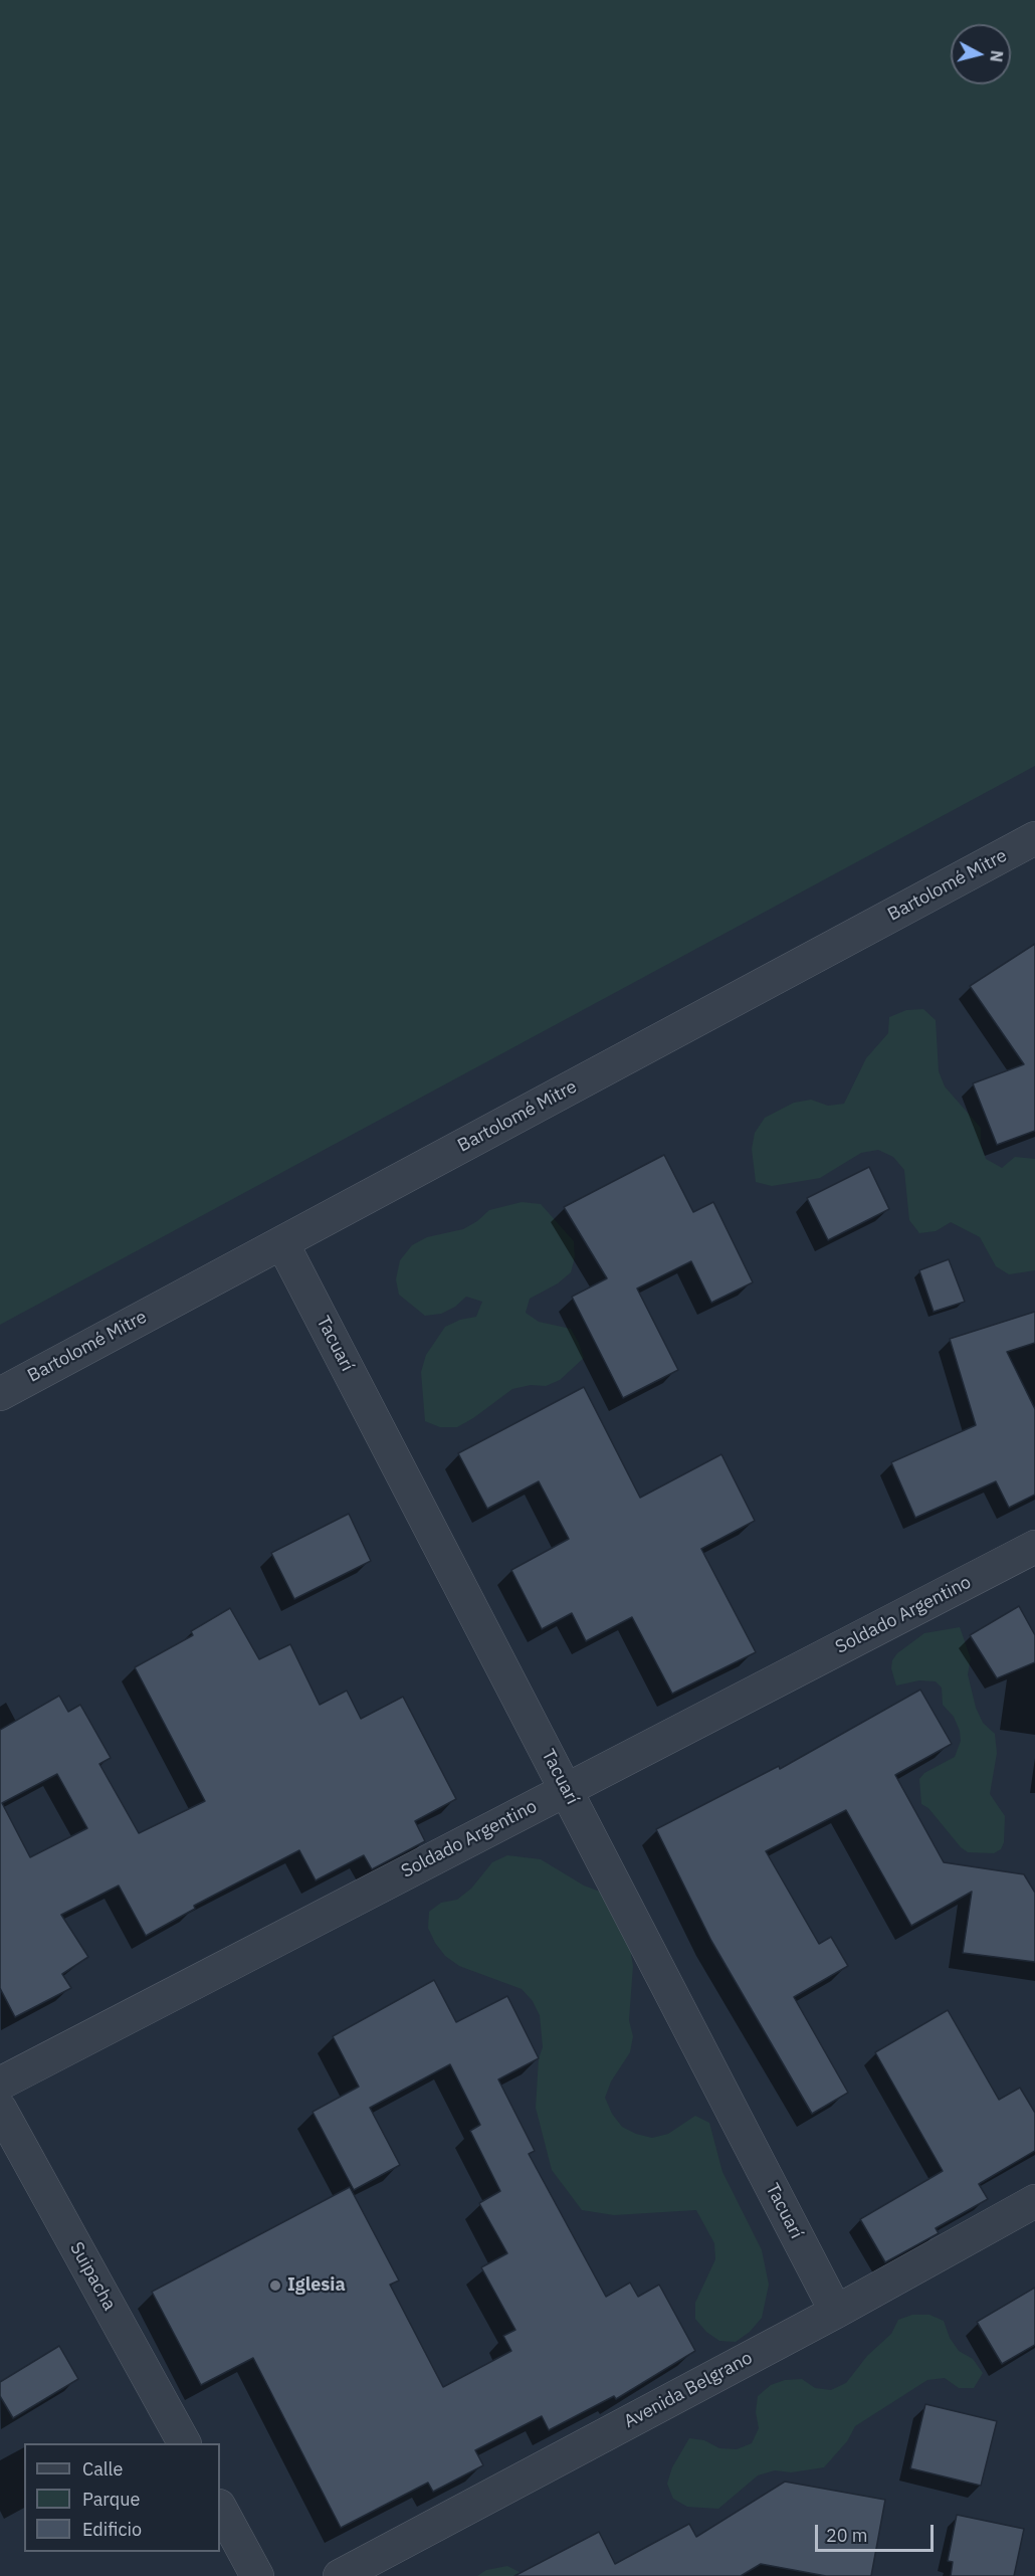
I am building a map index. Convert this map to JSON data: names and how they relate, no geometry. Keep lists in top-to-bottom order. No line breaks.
{"streets":{"street":["Bartolomé Mitre","Tacuarí","Soldado Argentino","Suipacha","Avenida Belgrano"]},"crossings":[["Bartolomé Mitre","Tacuarí"],["Tacuarí","Soldado Argentino"],["Tacuarí","Avenida Belgrano"]],"places":["Iglesia"],"legend":["Calle","Parque","Edificio"],"scale_bar":"20 m","north":"right"}
